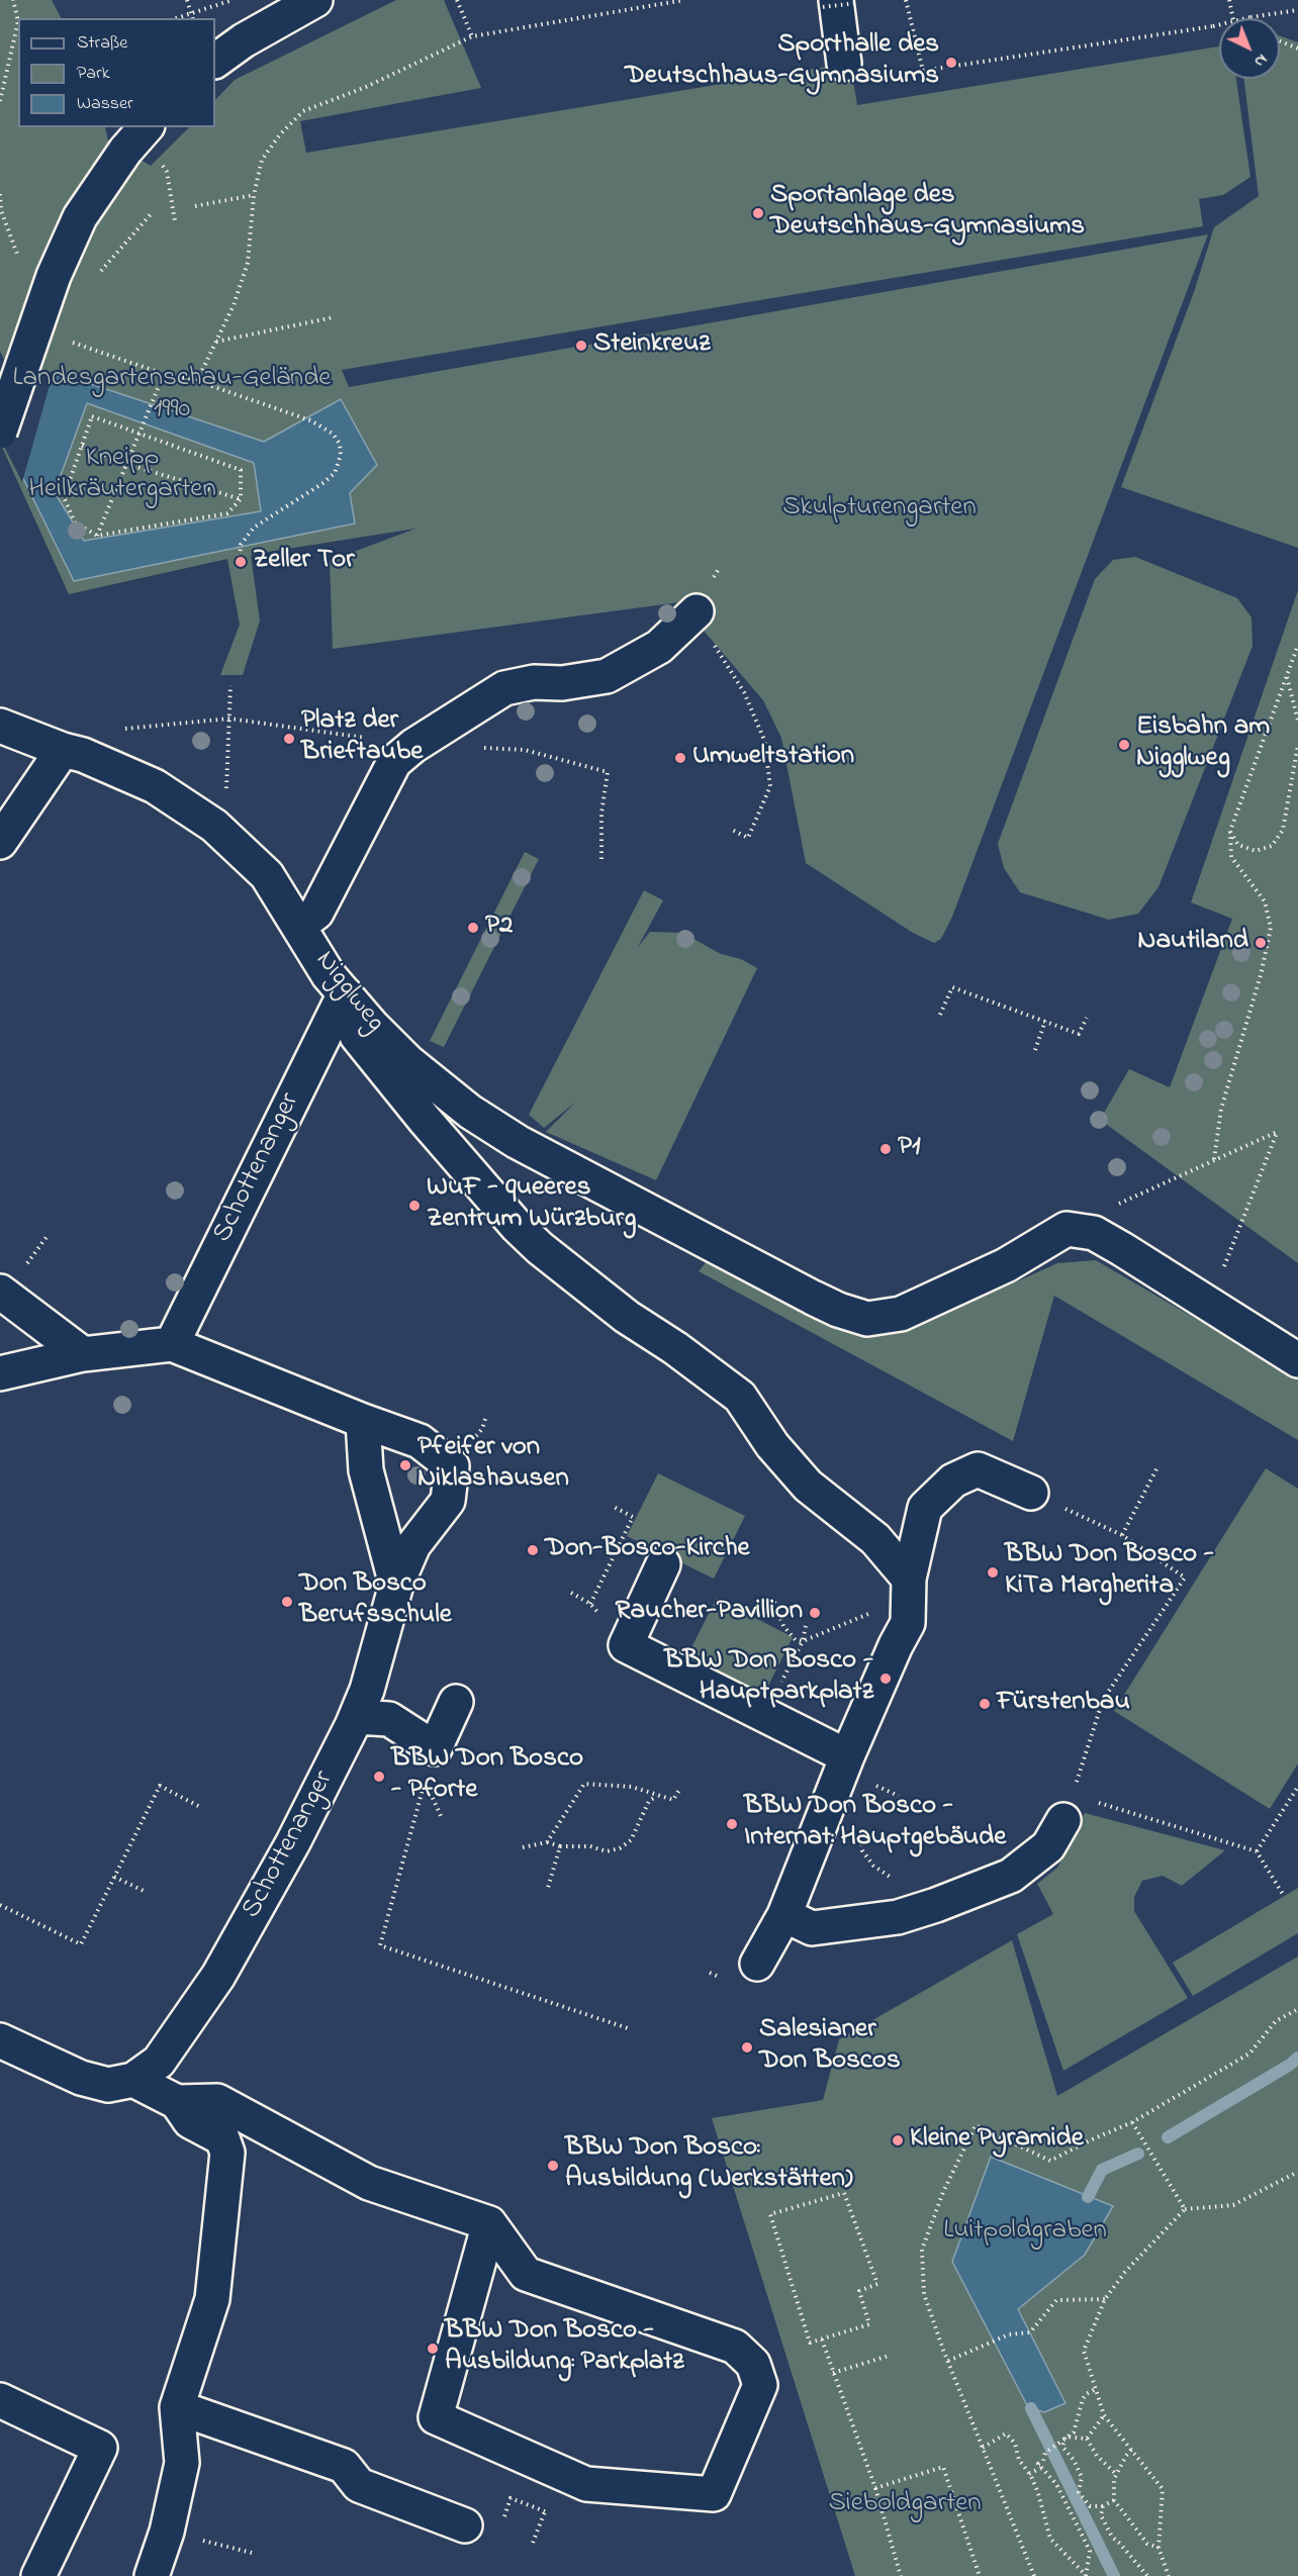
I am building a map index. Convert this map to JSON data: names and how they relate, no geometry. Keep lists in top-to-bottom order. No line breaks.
{"streets":{"street":["Nigglweg","Schottenanger"]},"crossings":[["Nigglweg","Schottenanger"]],"parks":["Landesgartenschau-Gelände 1990","Kneipp Heilkräutergarten","Skulpturengarten","Luitpoldgraben","Sieboldgarten"],"places":["Sporthalle des Deutschhaus-Gymnasiums","Sportanlage des Deutschhaus-Gymnasiums","Steinkreuz","Zeller Tor","Platz der Brieftaube","Eisbahn am Nigglweg","Umweltstation","P2","Nautiland","P1","WuF - queeres Zentrum Würzburg","Pfeifer von Niklashausen","Don-Bosco-Kirche","BBW Don Bosco - KiTa Margherita","Don Bosco Berufsschule","Raucher-Pavillion","BBW Don Bosco - Hauptparkplatz","Fürstenbau","BBW Don Bosco - Pforte","BBW Don Bosco - Internat: Hauptgebäude","Salesianer Don Boscos","Kleine Pyramide","BBW Don Bosco: Ausbildung (Werkstätten)","BBW Don Bosco - Ausbildung: Parkplatz"],"legend":["Straße","Park","Wasser"],"north":"bottom right"}
